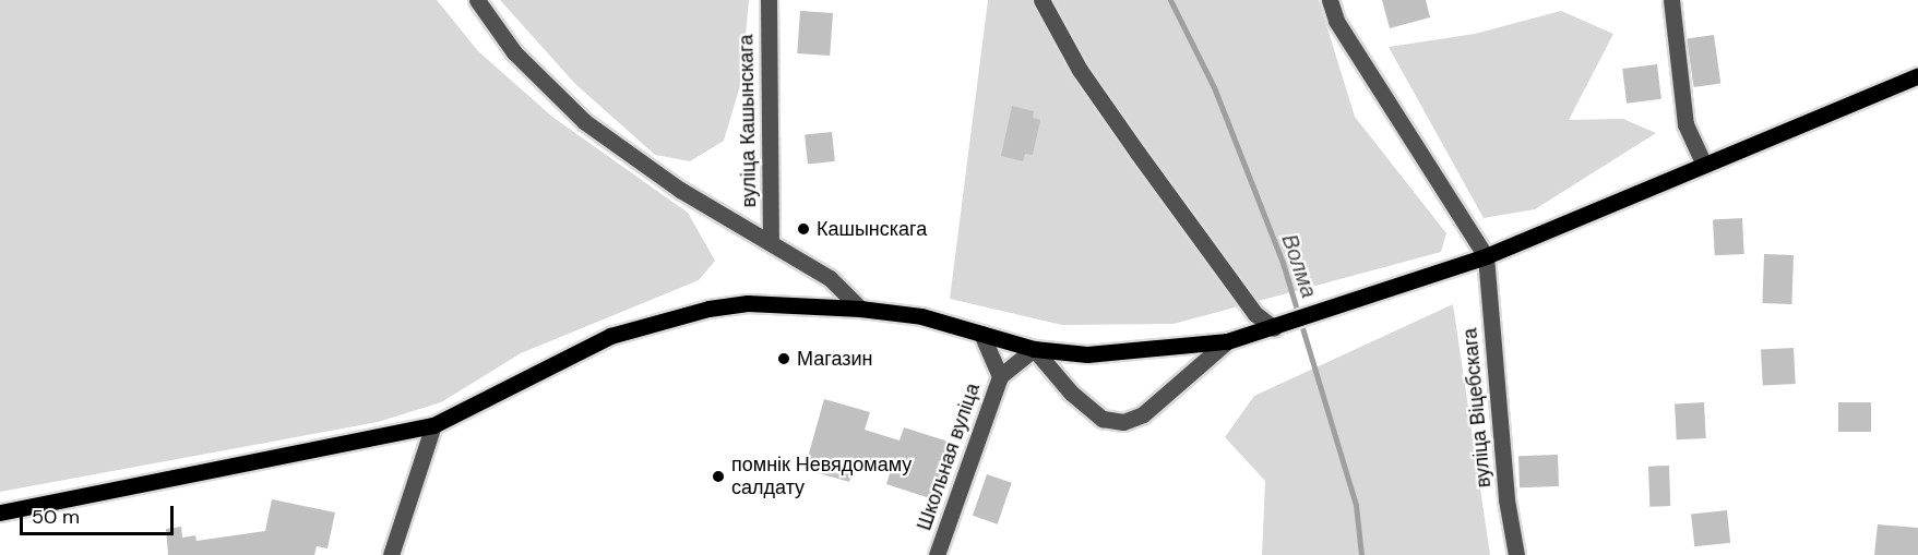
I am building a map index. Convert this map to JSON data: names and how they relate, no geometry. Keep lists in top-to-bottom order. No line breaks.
{"streets":{"street":["вуліца Кашынскага","вуліца Віцебскага","Школьная вуліца"]},"water":["Волма"],"places":["Кашынскага","Магазин","помнік Невядомаму салдату"],"scale_bar":"50 m"}
